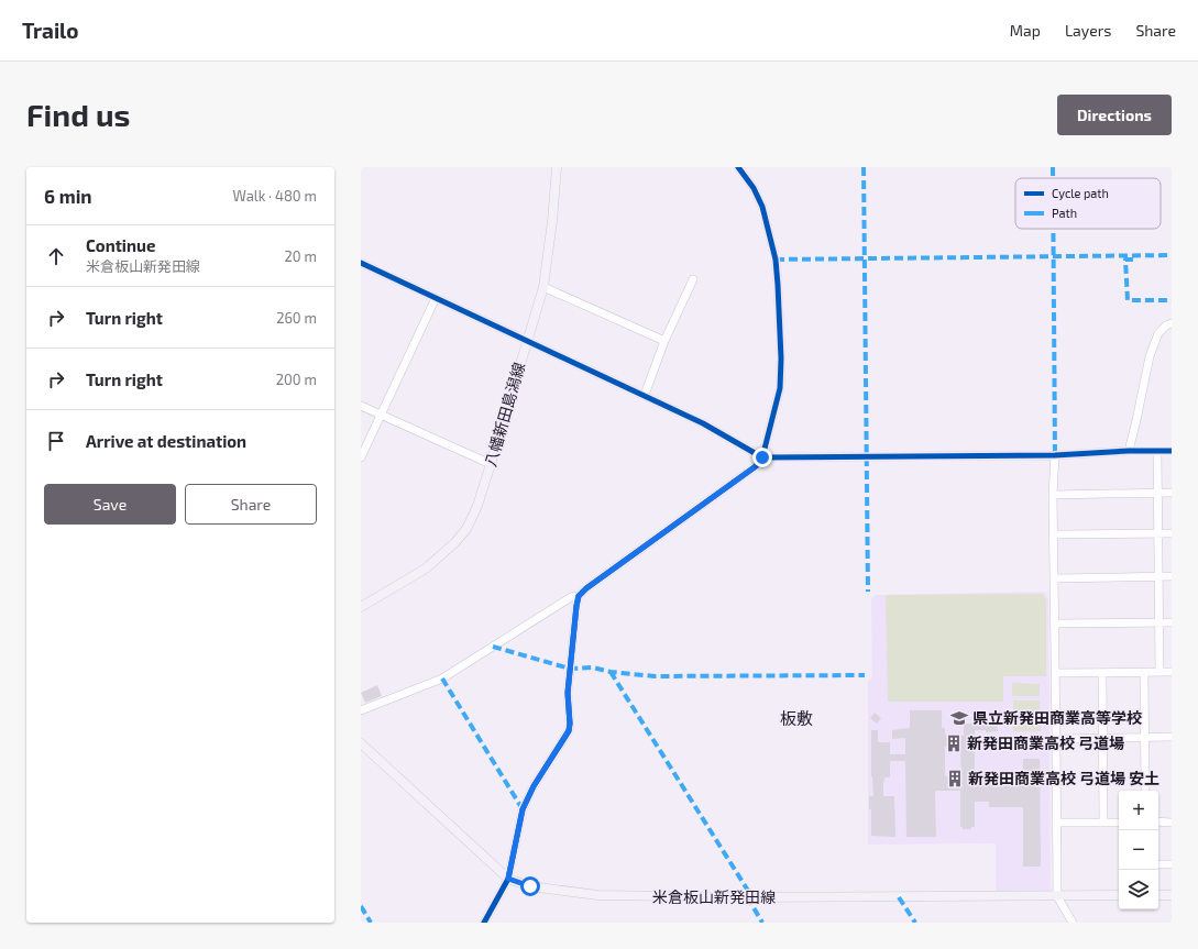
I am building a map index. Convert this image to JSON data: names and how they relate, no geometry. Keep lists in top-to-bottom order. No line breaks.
{"streets":{"main road":["八幡新田島潟線","米倉板山新発田線"]},"districts":["板敷"],"places":{"school or university":["県立新発田商業高等学校"],"building":["新発田商業高校 弓道場","新発田商業高校 弓道場 安土"]},"legend":["Cycle path","Path"],"page":{"header":"Trailo","nav":["Map","Layers","Share"],"buttons":["Directions",["Save","Share"]],"title":"Find us","heading":["6 min","Walk · 480 m"],"list":[["Continue","米倉板山新発田線","20 m"],["Turn right","260 m"],["Turn right","200 m"],"Arrive at destination"],"map_buttons":["+","−"]}}
